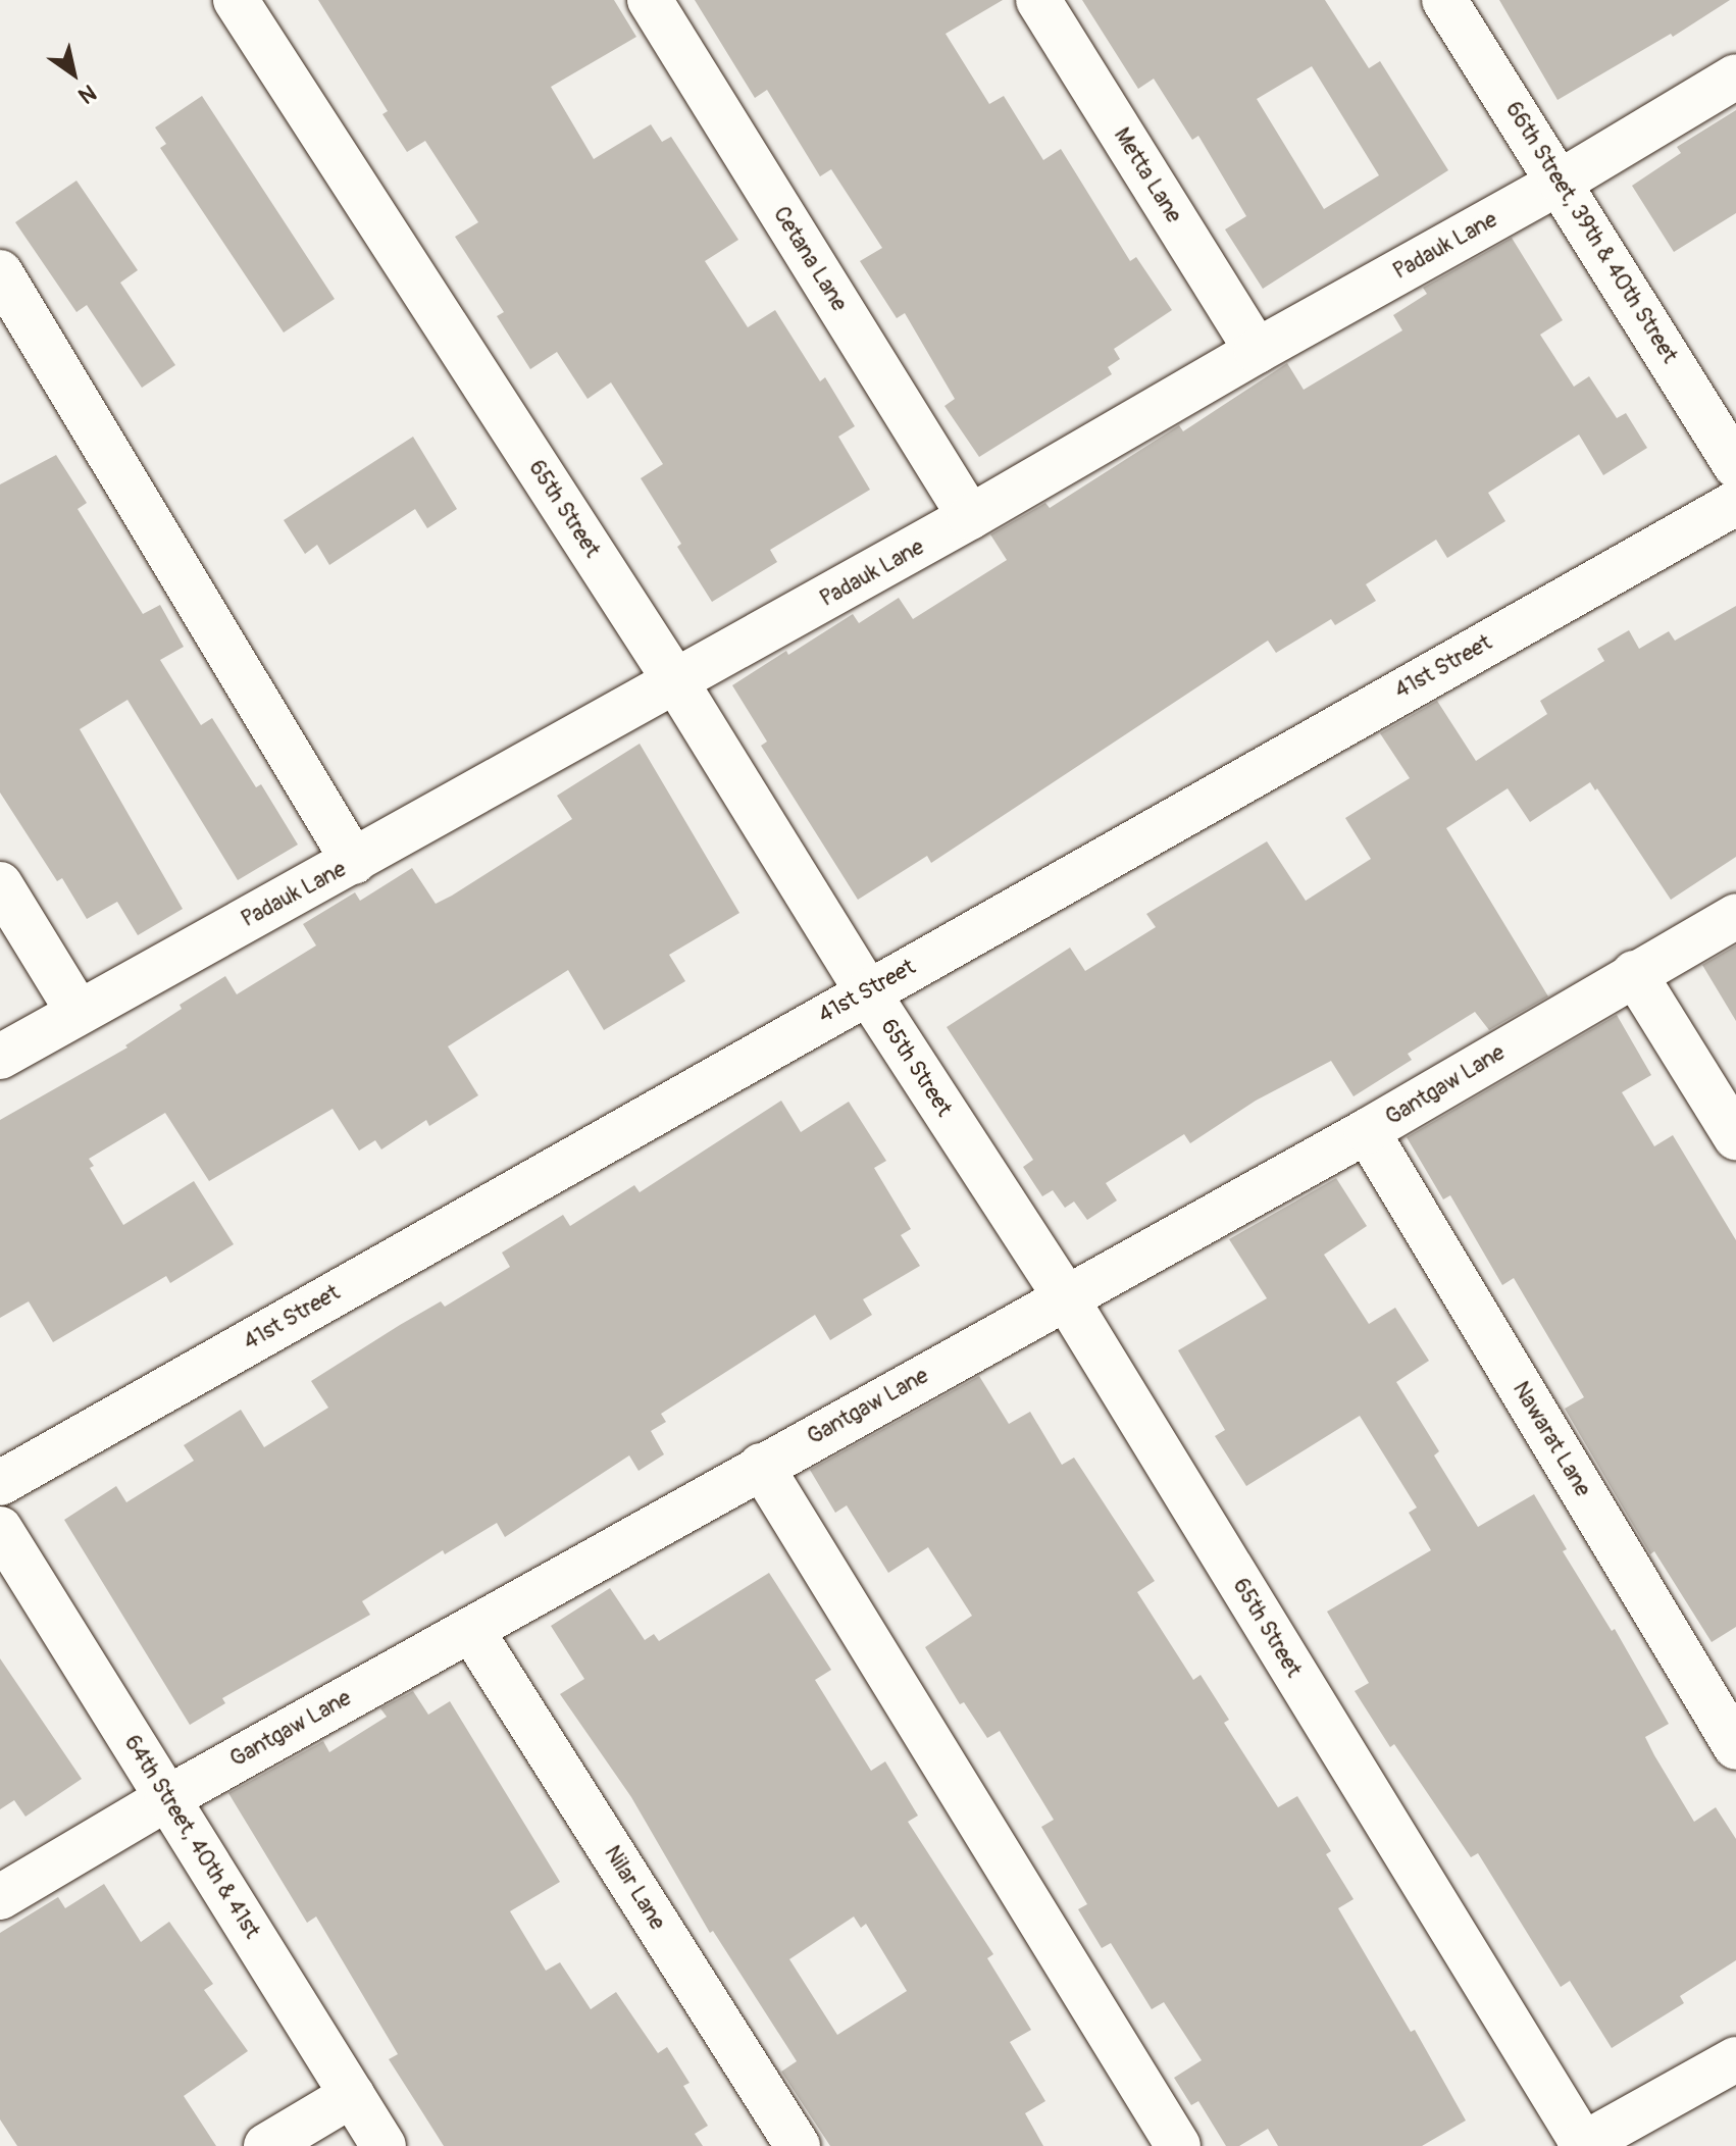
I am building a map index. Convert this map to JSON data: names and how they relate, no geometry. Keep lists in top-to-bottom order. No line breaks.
{"streets":{"street":["Metta Lane","66th Street, 39th & 40th Street","Padauk Lane","Cetana Lane","65th Street","41st Street","Gantgaw Lane","Nawarat Lane","64th Street, 40th & 41st","Nilar Lane"]},"crossings":[["Metta Lane","Padauk Lane"],["66th Street, 39th & 40th Street","Padauk Lane"],["Padauk Lane","Cetana Lane"],["Padauk Lane","65th Street"],["65th Street","41st Street"],["65th Street","Gantgaw Lane"],["Gantgaw Lane","Nawarat Lane"],["Gantgaw Lane","64th Street, 40th & 41st"],["Gantgaw Lane","Nilar Lane"]],"north":"bottom right"}
